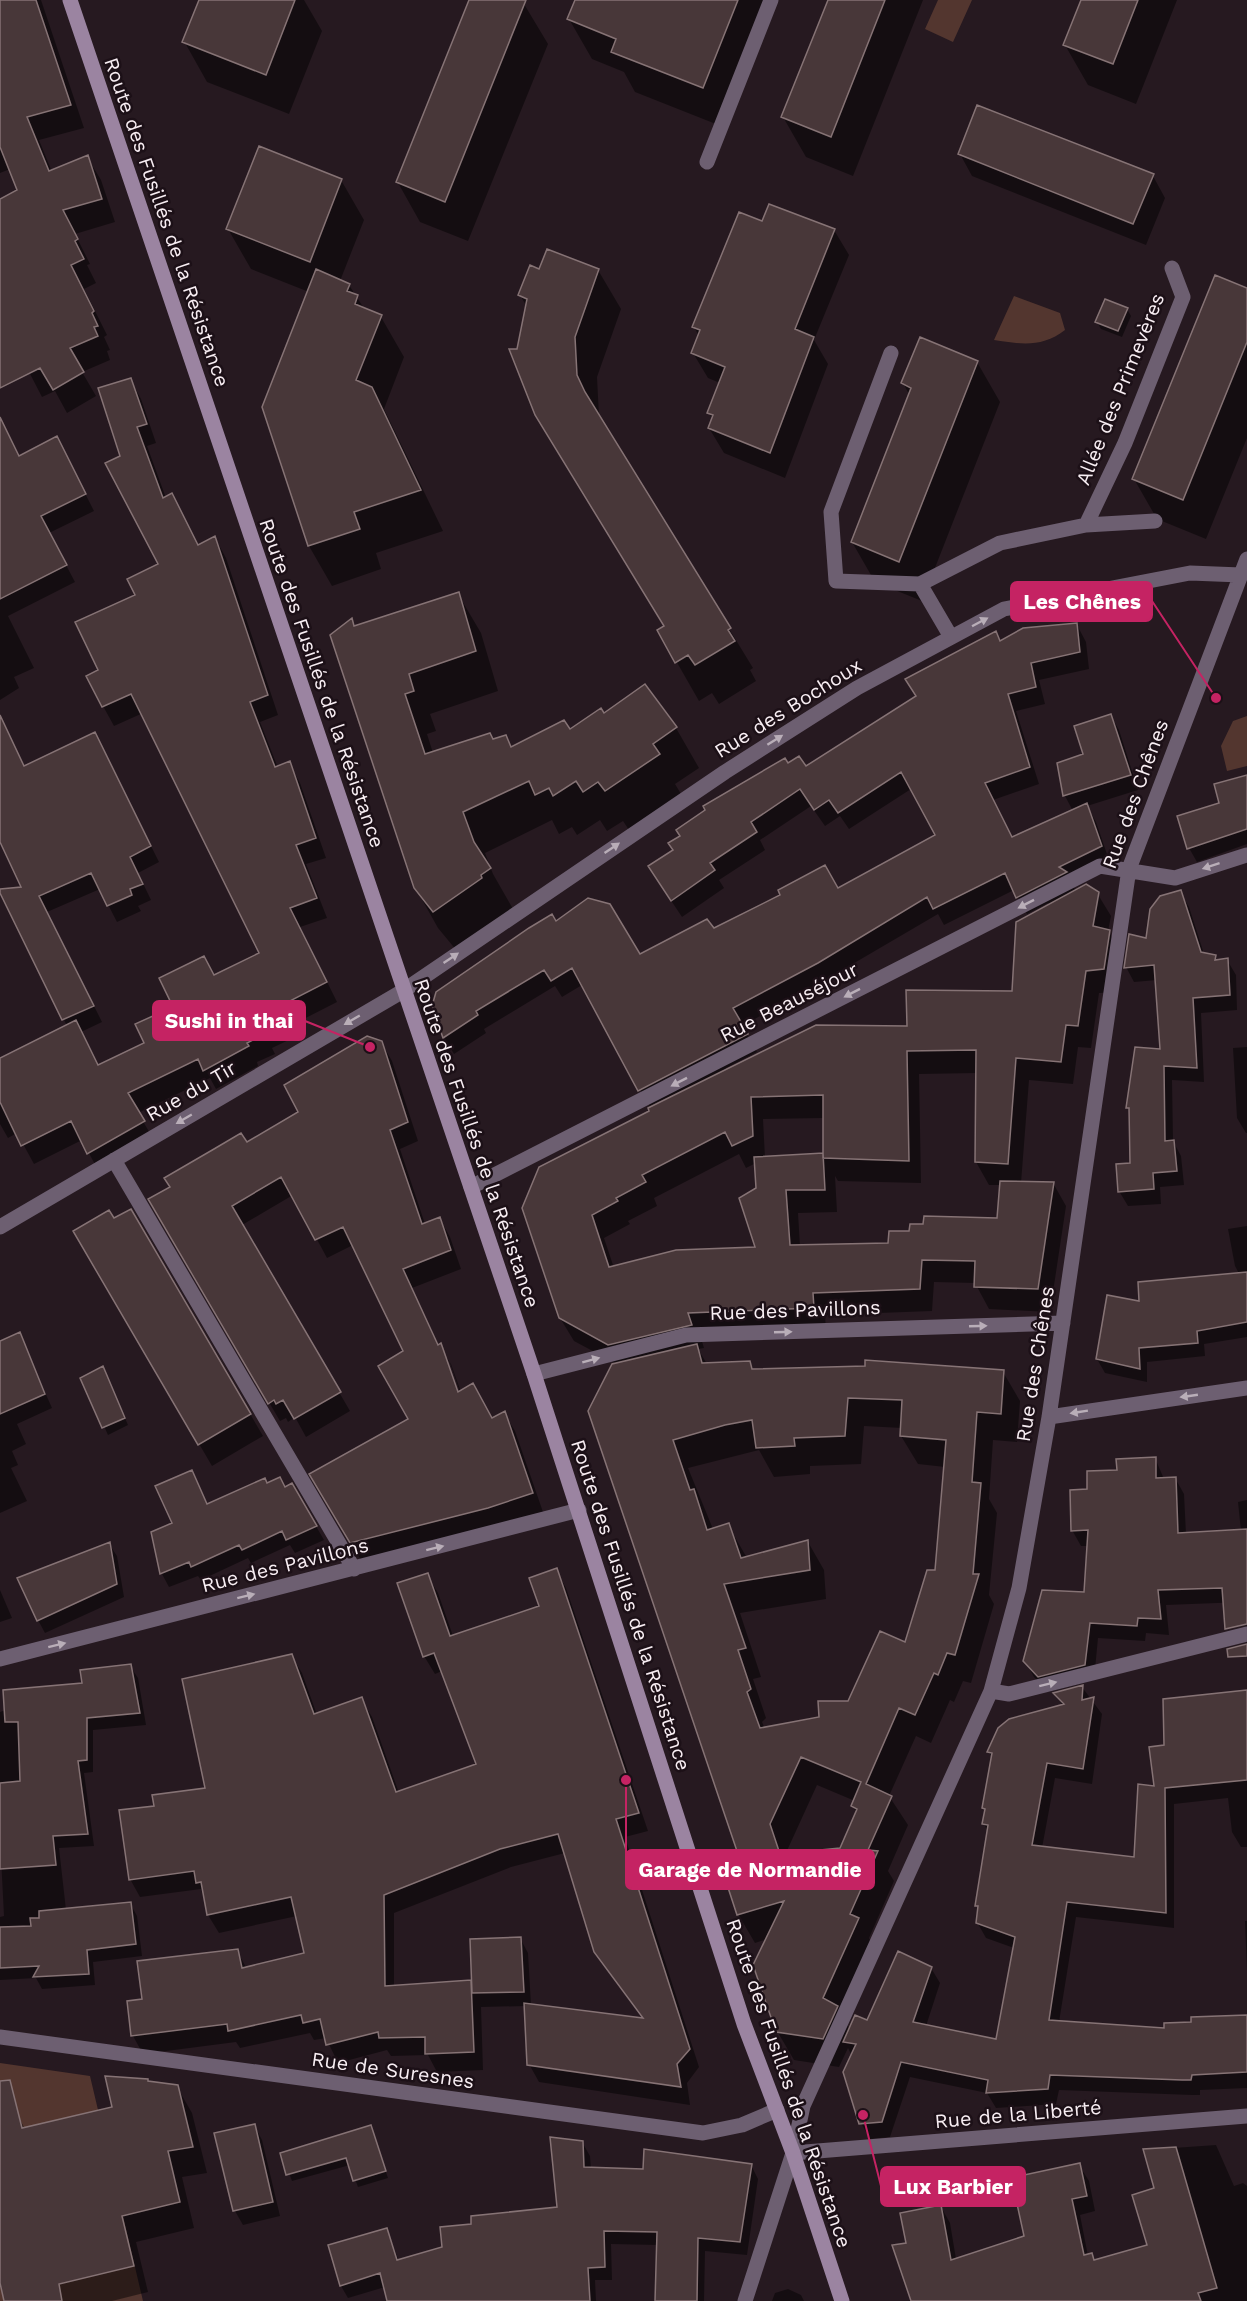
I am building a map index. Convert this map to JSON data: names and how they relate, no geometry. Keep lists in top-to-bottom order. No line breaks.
{"streets":{"main road":["Route des Fusillés de la Résistance"],"street":["Allée des Primevères","Rue des Bochoux","Rue des Chênes","Rue Beauséjour","Rue du Tir","Rue des Pavillons","Rue de Suresnes","Rue de la Liberté"]},"crossings":[["Route des Fusillés de la Résistance","Rue des Bochoux"],["Route des Fusillés de la Résistance","Rue des Chênes"],["Route des Fusillés de la Résistance","Rue Beauséjour"],["Route des Fusillés de la Résistance","Rue du Tir"],["Route des Fusillés de la Résistance","Rue des Pavillons"],["Route des Fusillés de la Résistance","Rue de Suresnes"],["Route des Fusillés de la Résistance","Rue de la Liberté"],["Rue des Bochoux","Rue des Chênes"],["Rue des Bochoux","Rue du Tir"],["Rue des Chênes","Rue Beauséjour"],["Rue des Chênes","Rue des Pavillons"],["Rue des Chênes","Rue de la Liberté"]],"one_way":["Rue des Bochoux","Rue Beauséjour","Rue du Tir","Rue des Pavillons"],"places":["Les Chênes","Sushi in thai","Garage de Normandie","Lux Barbier"]}
